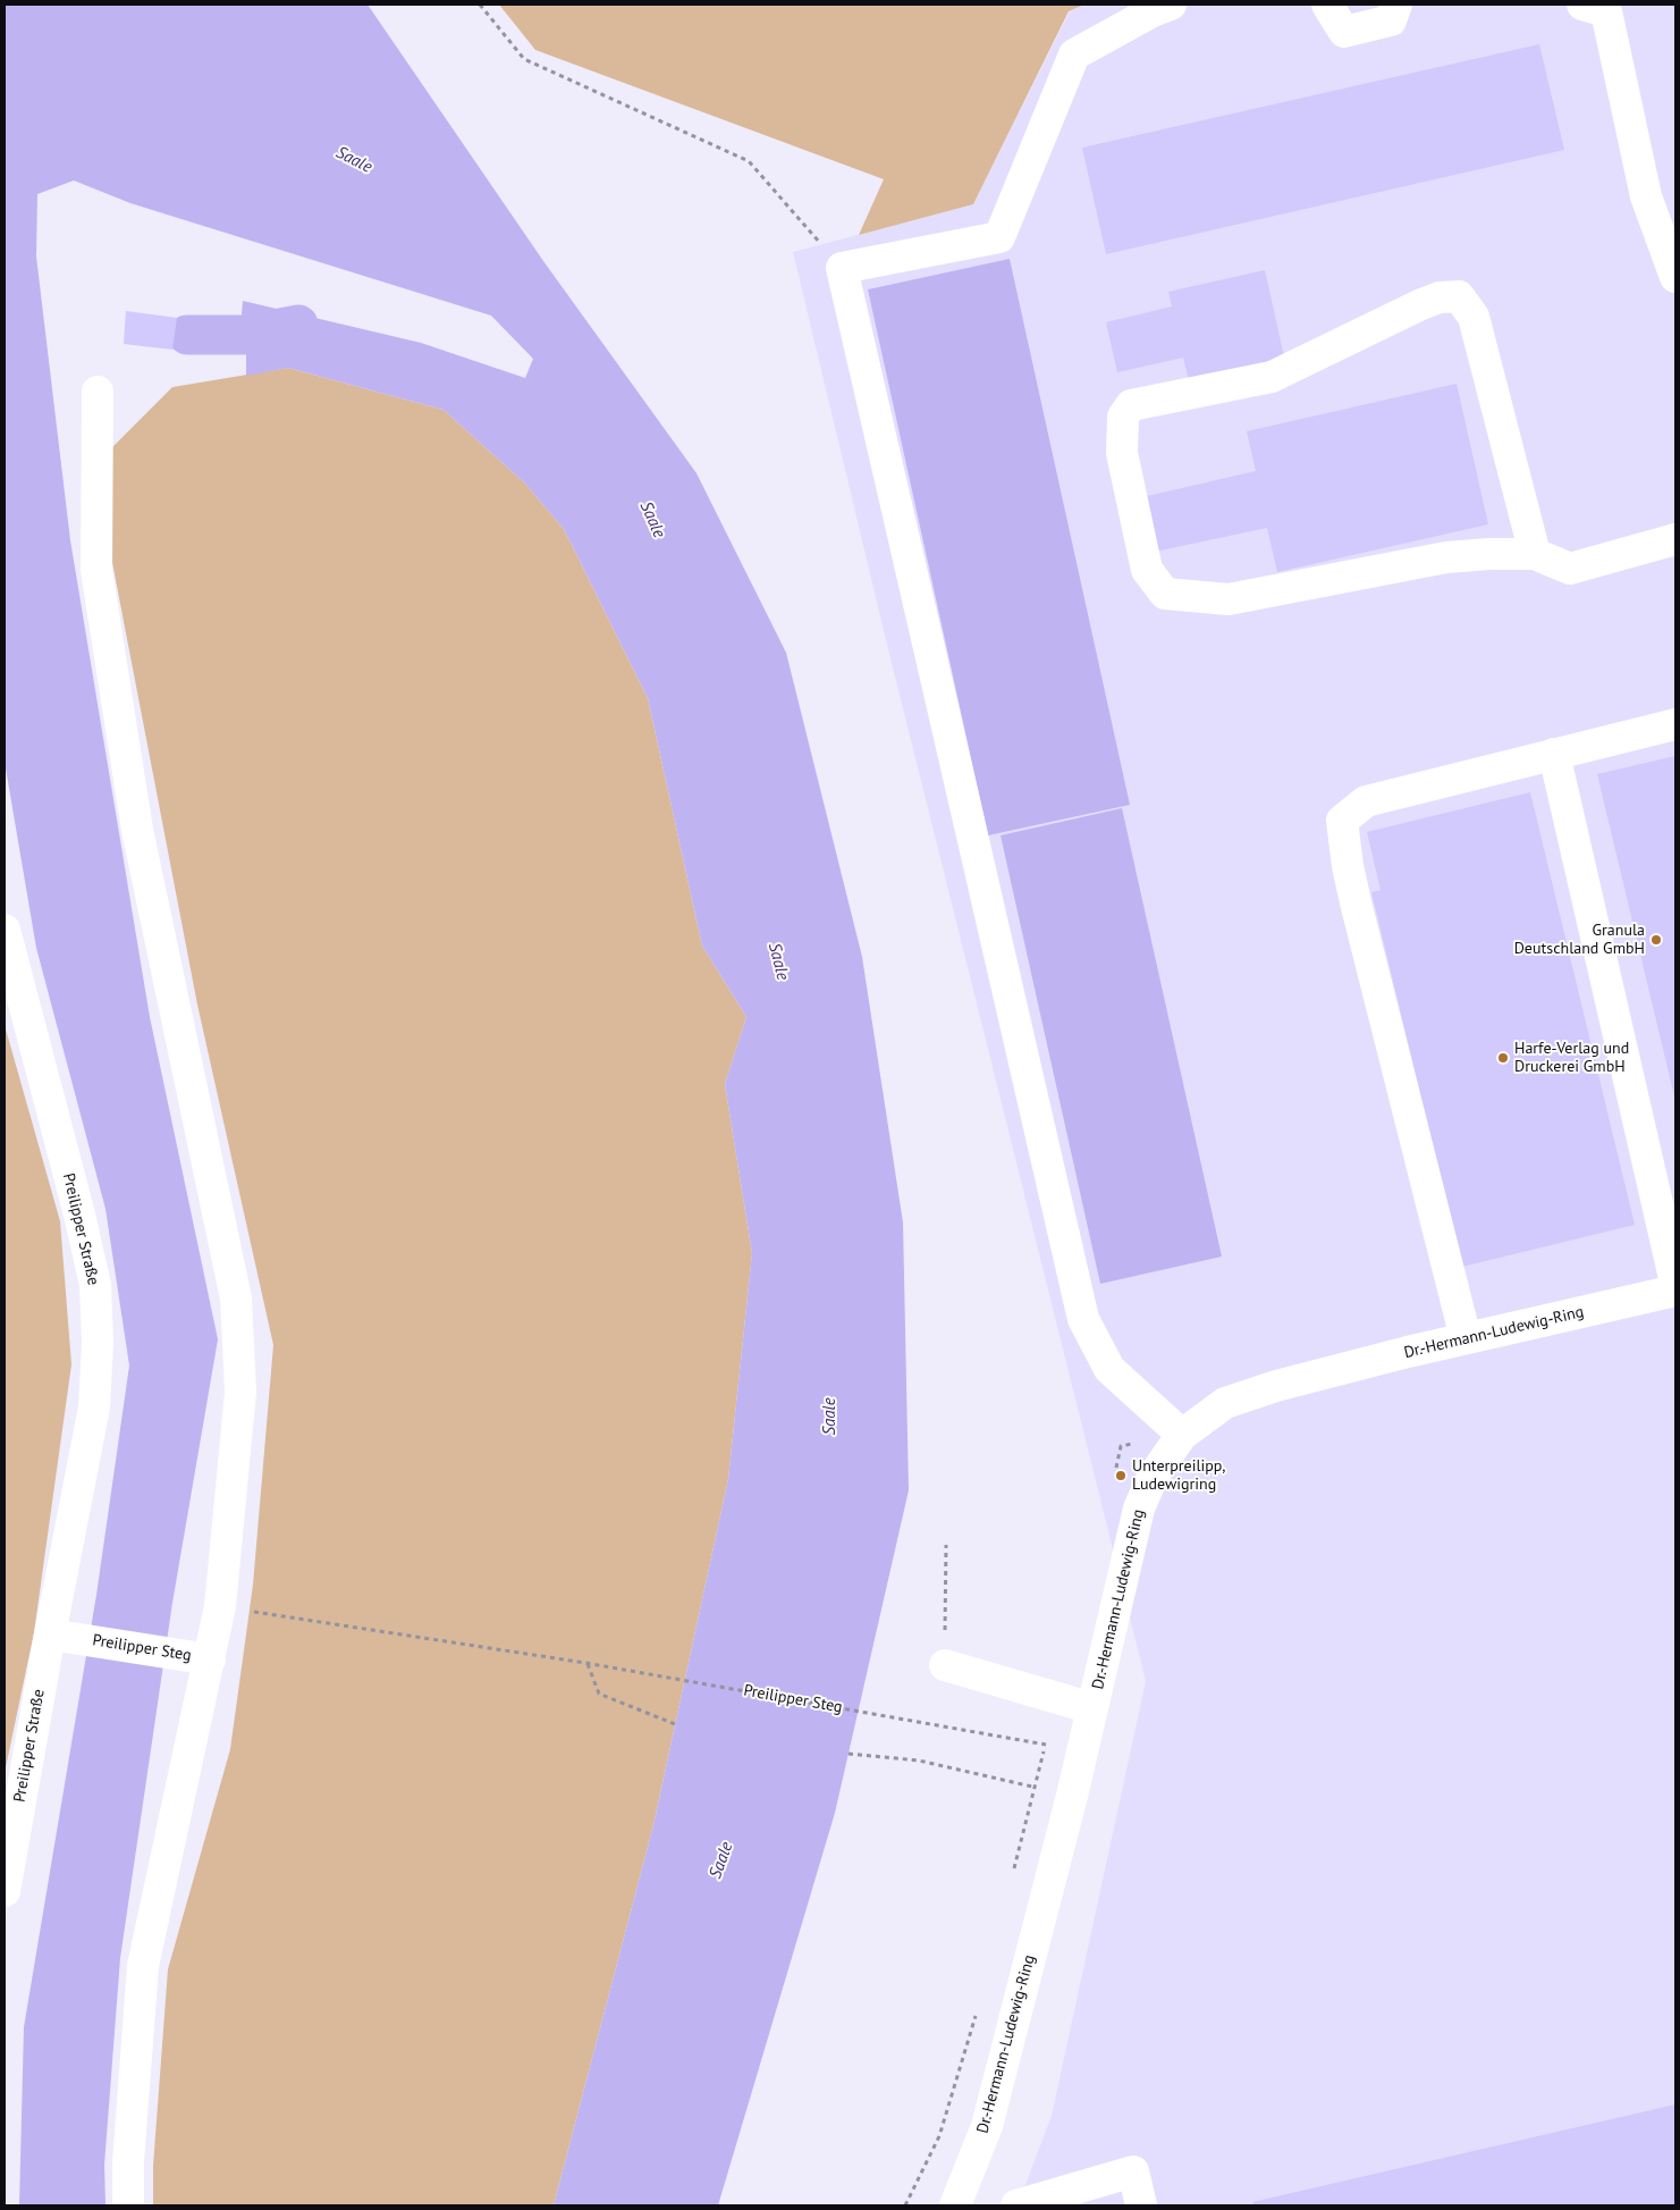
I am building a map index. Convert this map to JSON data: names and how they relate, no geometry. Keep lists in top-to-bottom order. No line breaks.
{"streets":{"street":["Preilipper Straße","Dr.-Hermann-Ludewig-Ring","Preilipper Steg"]},"crossings":[["Preilipper Straße","Preilipper Steg"]],"water":["Saale"],"places":["Granula Deutschland GmbH","Harfe-Verlag und Druckerei GmbH","Unterpreilipp, Ludewigring"]}
